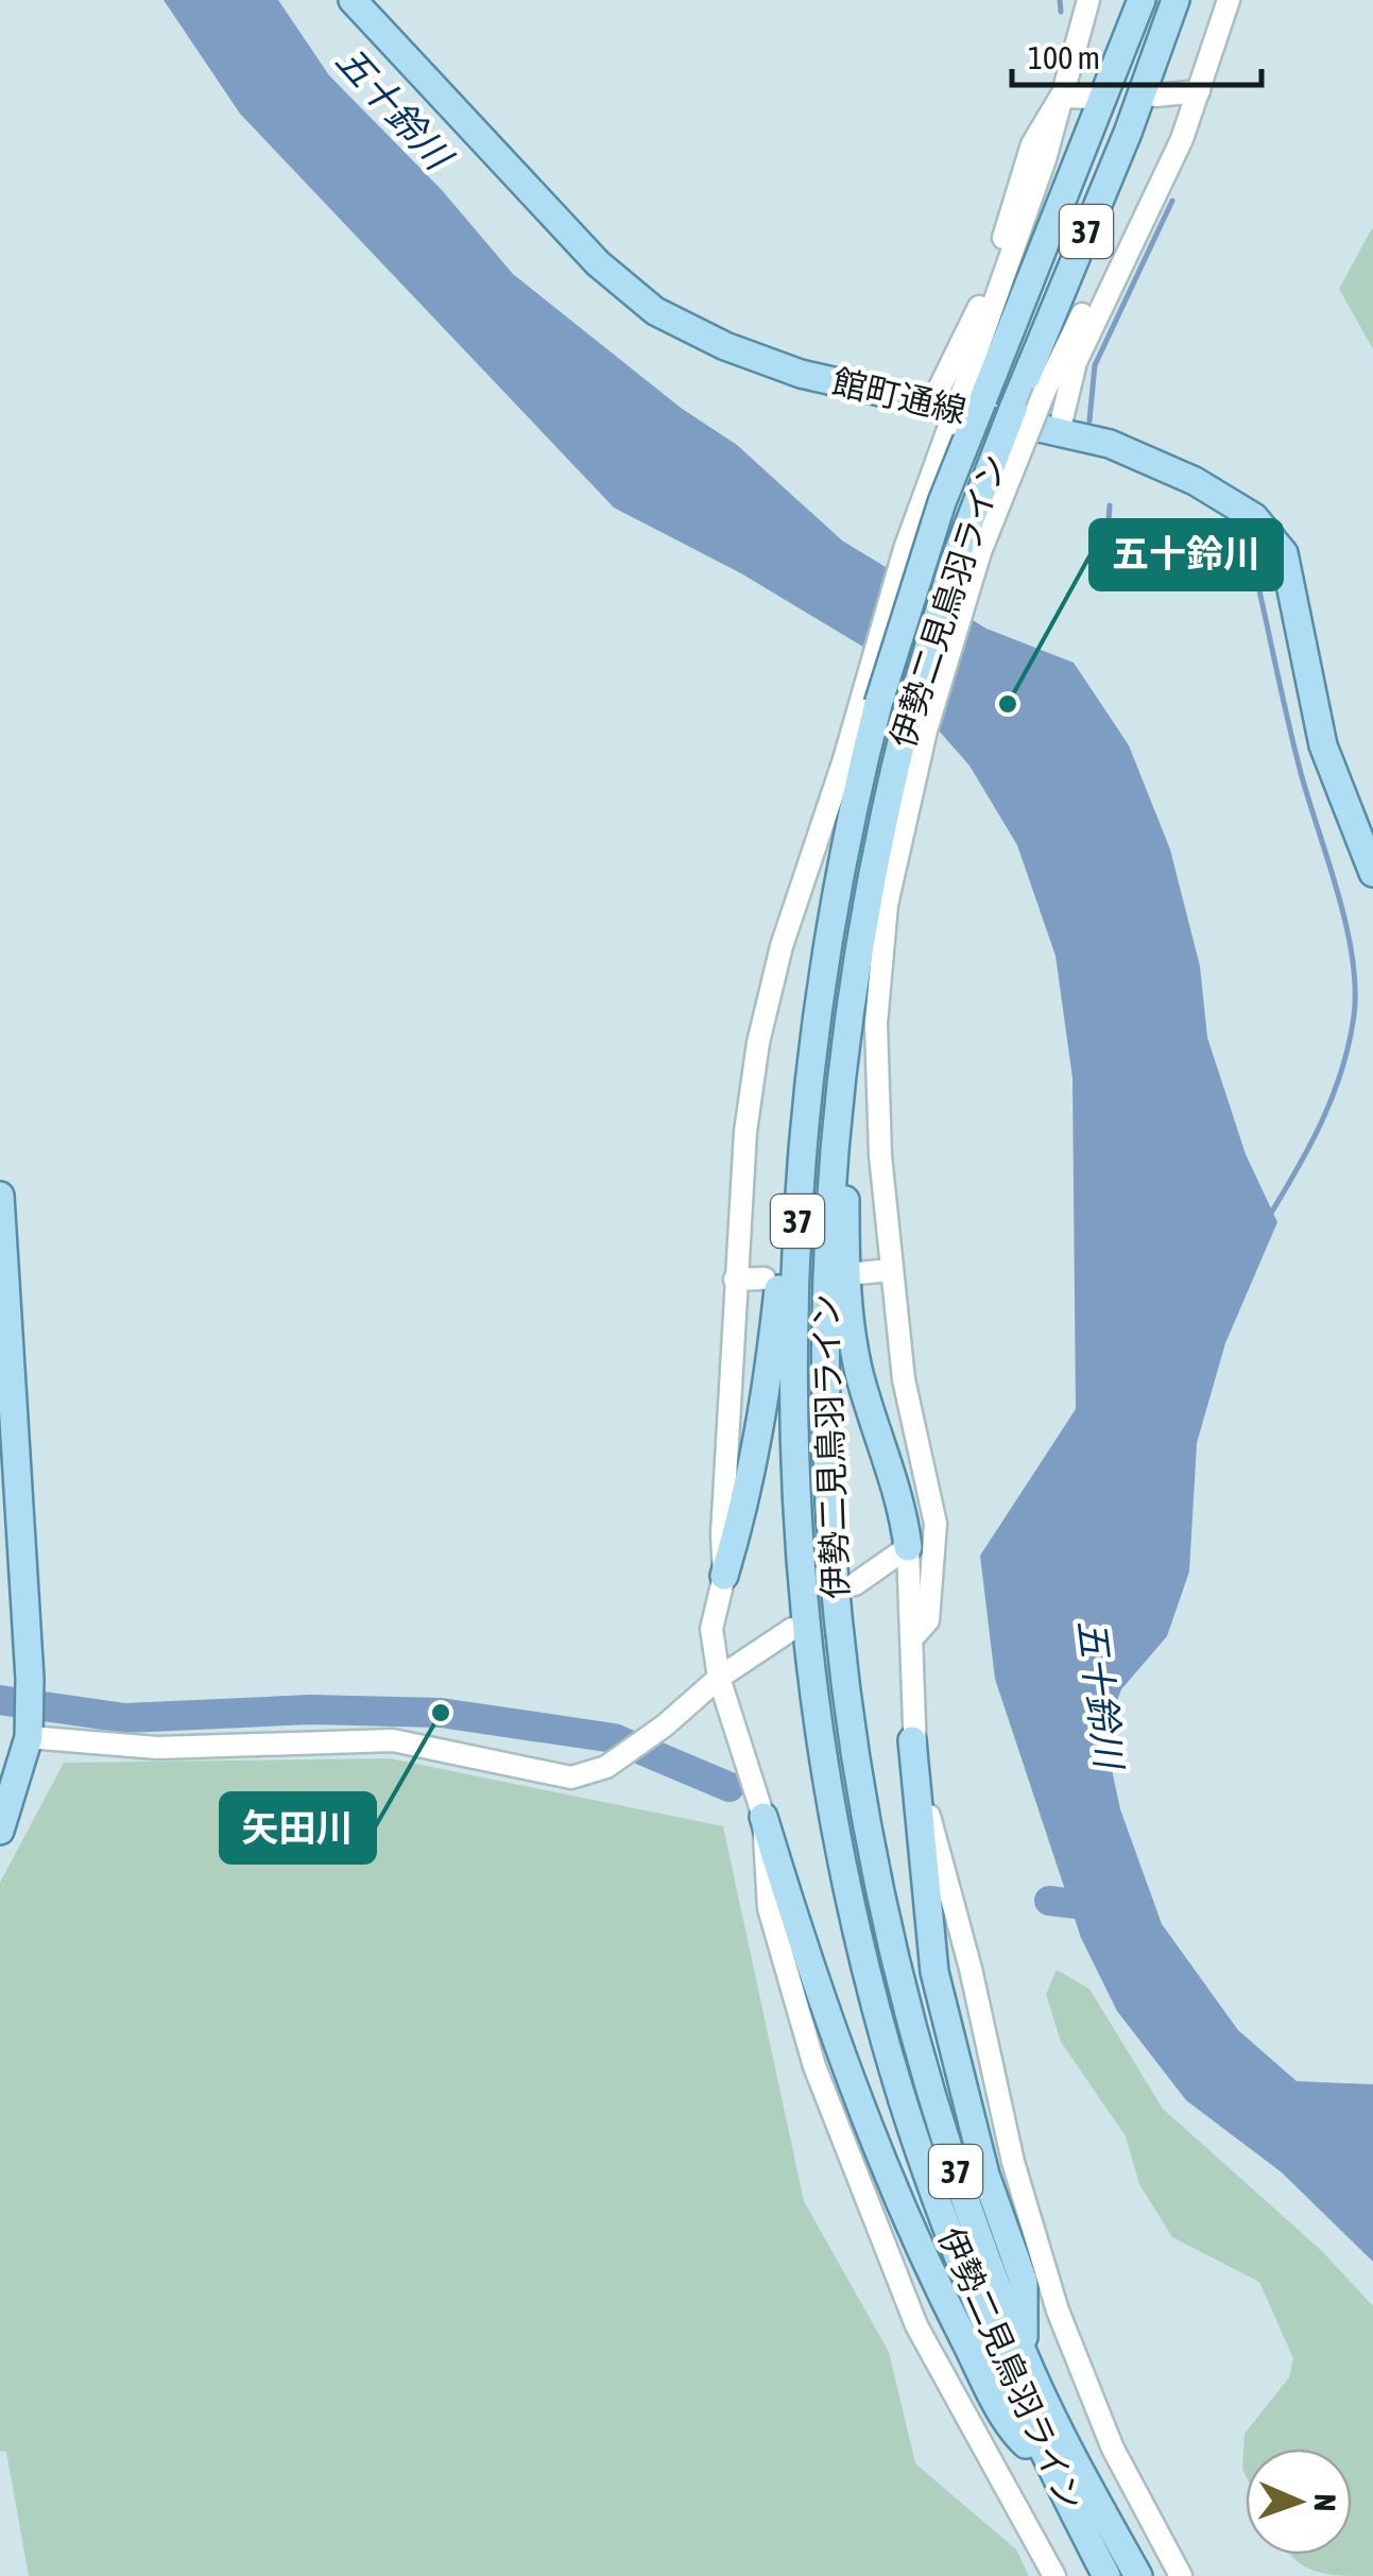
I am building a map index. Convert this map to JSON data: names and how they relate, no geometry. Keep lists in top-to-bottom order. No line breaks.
{"streets":{"main road":["37","館町通線","伊勢二見鳥羽ライン"]},"water":["五十鈴川"],"places":["五十鈴川","矢田川"],"scale_bar":"100 m","north":"right"}
